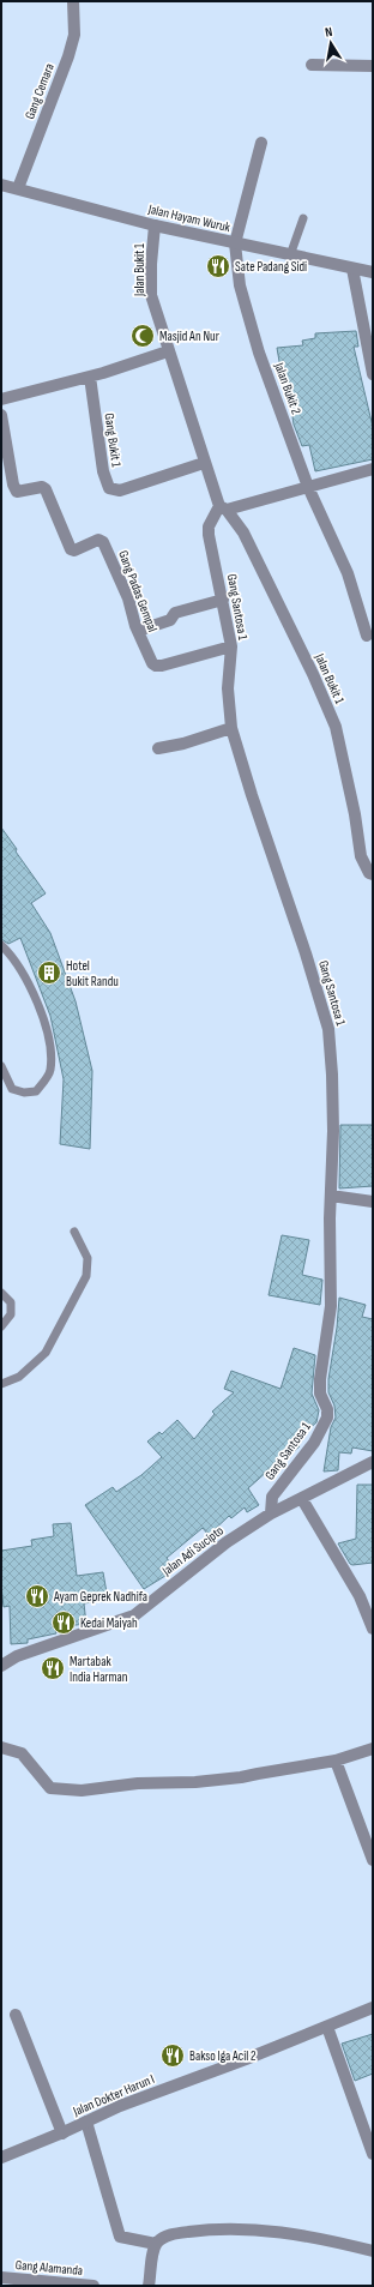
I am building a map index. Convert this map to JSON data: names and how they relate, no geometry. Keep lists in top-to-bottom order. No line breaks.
{"streets":{"street":["Gang Cemara","Jalan Hayam Wuruk","Jalan Bukit 1","Jalan Bukit 2","Gang Bukit 1","Gang Padas Gempal","Gang Santosa 1","Jalan Adi Sucipto","Jalan Dokter Harun I","Gang Alamanda"]},"crossings":[["Gang Cemara","Jalan Hayam Wuruk"],["Jalan Hayam Wuruk","Jalan Bukit 1"],["Jalan Hayam Wuruk","Jalan Bukit 2"],["Jalan Bukit 1","Gang Bukit 1"],["Jalan Bukit 1","Gang Santosa 1"],["Gang Padas Gempal","Gang Santosa 1"],["Gang Santosa 1","Jalan Adi Sucipto"]],"places":{"restaurant":["Sate Padang Sidi","Ayam Geprek Nadhifa","Kedai Maiyah","Martabak India Harman","Bakso Iga Acil 2"],"mosque":["Masjid An Nur"],"building":["Hotel Bukit Randu"]},"north":"top"}
